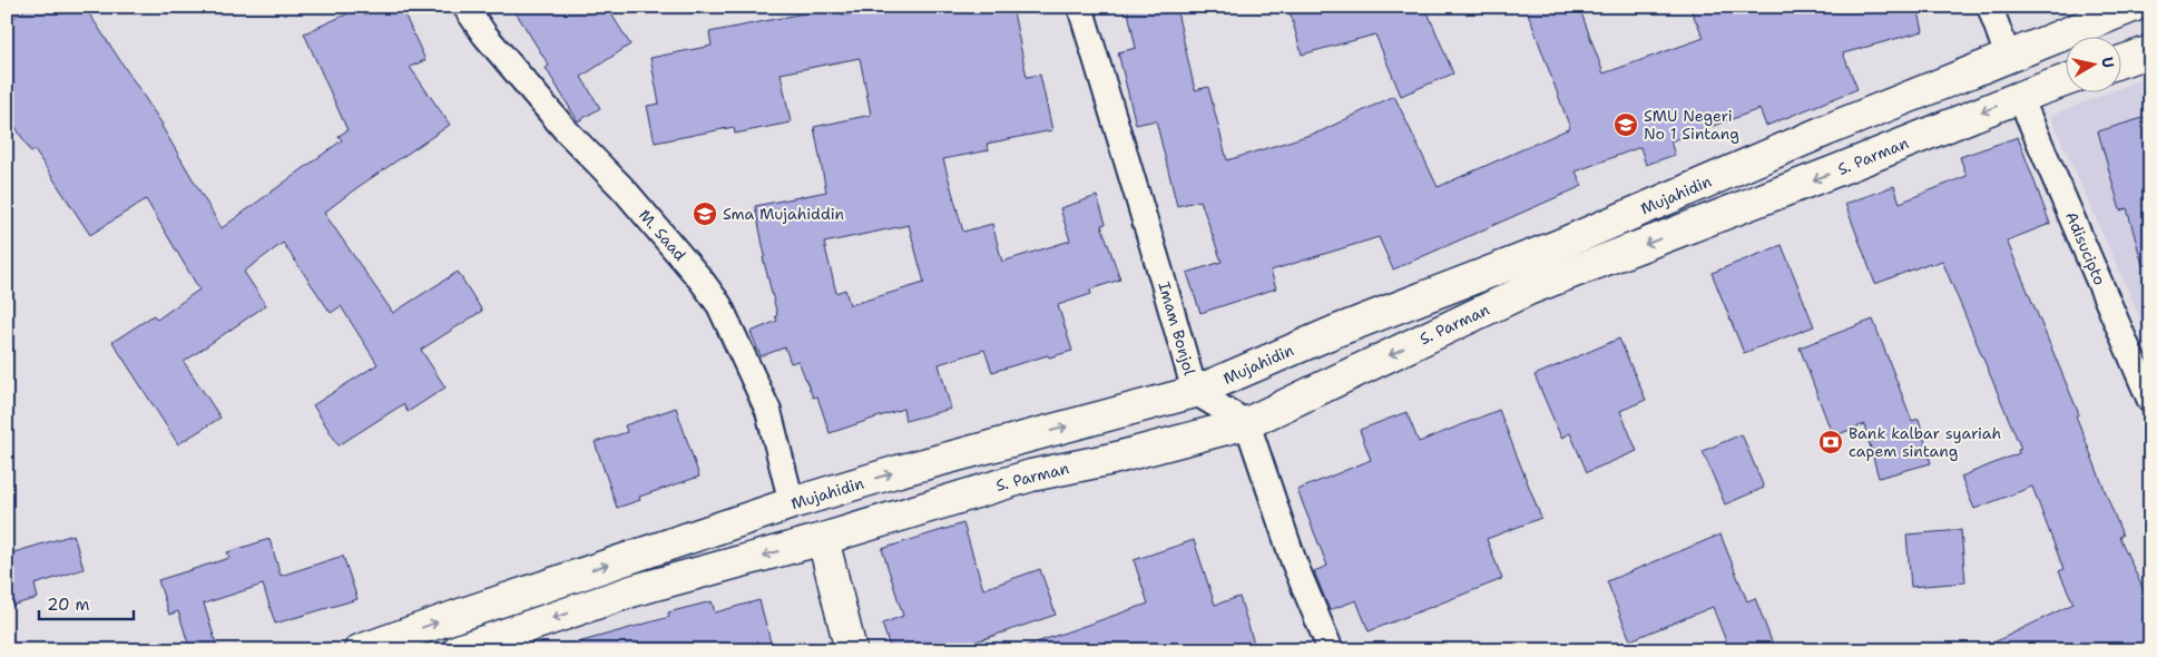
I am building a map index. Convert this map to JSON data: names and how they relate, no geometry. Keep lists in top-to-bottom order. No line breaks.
{"streets":{"main road":["S. Parman","Mujahidin"],"street":["M. Saad","Adisucipto","Imam Bonjol"]},"crossings":[["S. Parman","Adisucipto"],["S. Parman","Imam Bonjol"],["Mujahidin","M. Saad"],["Mujahidin","Imam Bonjol"]],"one_way":["S. Parman"],"places":{"school or university":["SMU Negeri No 1 Sintang","Sma Mujahiddin"],"bank":["Bank kalbar syariah capem sintang"]},"scale_bar":"20 m","north":"right"}
